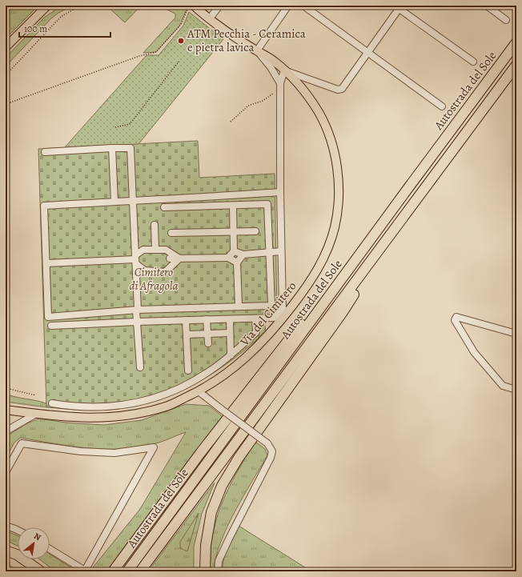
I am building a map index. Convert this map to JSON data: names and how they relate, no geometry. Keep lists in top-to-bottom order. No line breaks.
{"streets":{"highway":["Autostrada del Sole"],"main road":["Via del Cimitero"]},"parks":["Cimitero di Afragola"],"places":["ATM Pecchia - Ceramica e pietra lavica"],"scale_bar":"100 m","north":"top right"}
